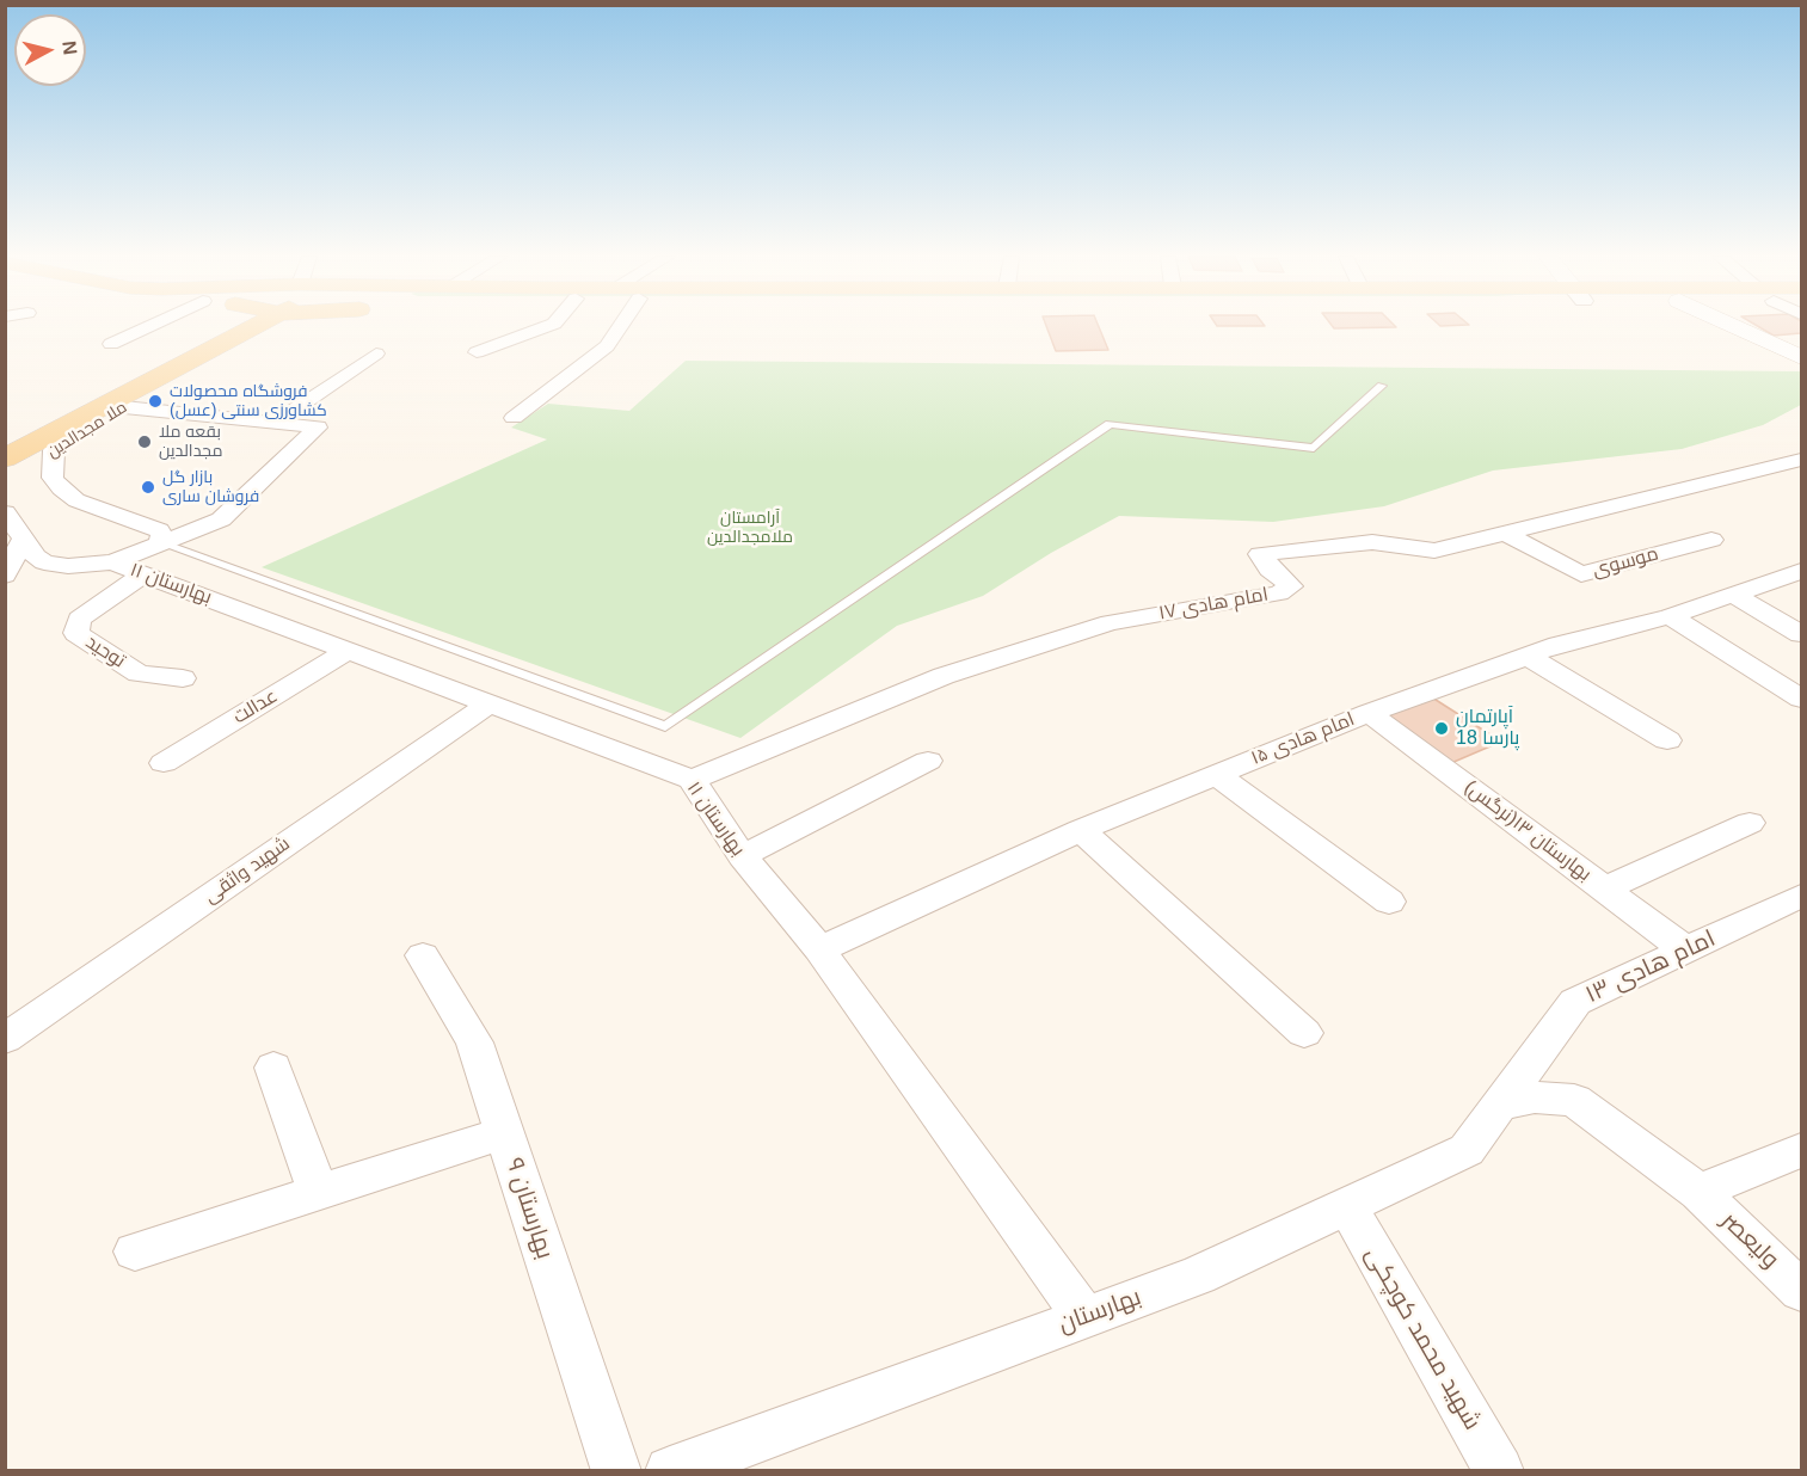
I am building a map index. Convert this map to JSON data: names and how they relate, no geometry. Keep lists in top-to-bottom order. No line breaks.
{"streets":{"main road":["ملا مجدالدین"],"street":["موسوی","بهارستان ۱۱","امام هادی ۱۷","توحید","عدالت","امام هادی ۱۵","بهارستان ۱۳(نرگس)","شهید واثقی","امام هادی ١٣","بهارستان ٩","ولیعصر","بهارستان","شهید محمد کوچکی"]},"crossings":[["موسوی","امام هادی ۱۷"],["بهارستان ۱۱","امام هادی ۱۷"],["بهارستان ۱۱","توحید"],["بهارستان ۱۱","عدالت"],["بهارستان ۱۱","امام هادی ۱۵"],["بهارستان ۱۱","شهید واثقی"],["بهارستان ۱۱","بهارستان"],["امام هادی ۱۵","بهارستان ۱۳(نرگس)"],["بهارستان ۱۳(نرگس)","امام هادی ١٣"],["امام هادی ١٣","ولیعصر"],["امام هادی ١٣","بهارستان"],["ولیعصر","بهارستان"],["بهارستان","شهید محمد کوچکی"]],"parks":["آرامستان ملامجدالدین"],"places":["فروشگاه محصولات کشاورزی سنتی (عسل)","بقعه ملا مجدالدين","بازار گل فروشان ساری","آپارتمان پارسا 18"],"north":"right"}
